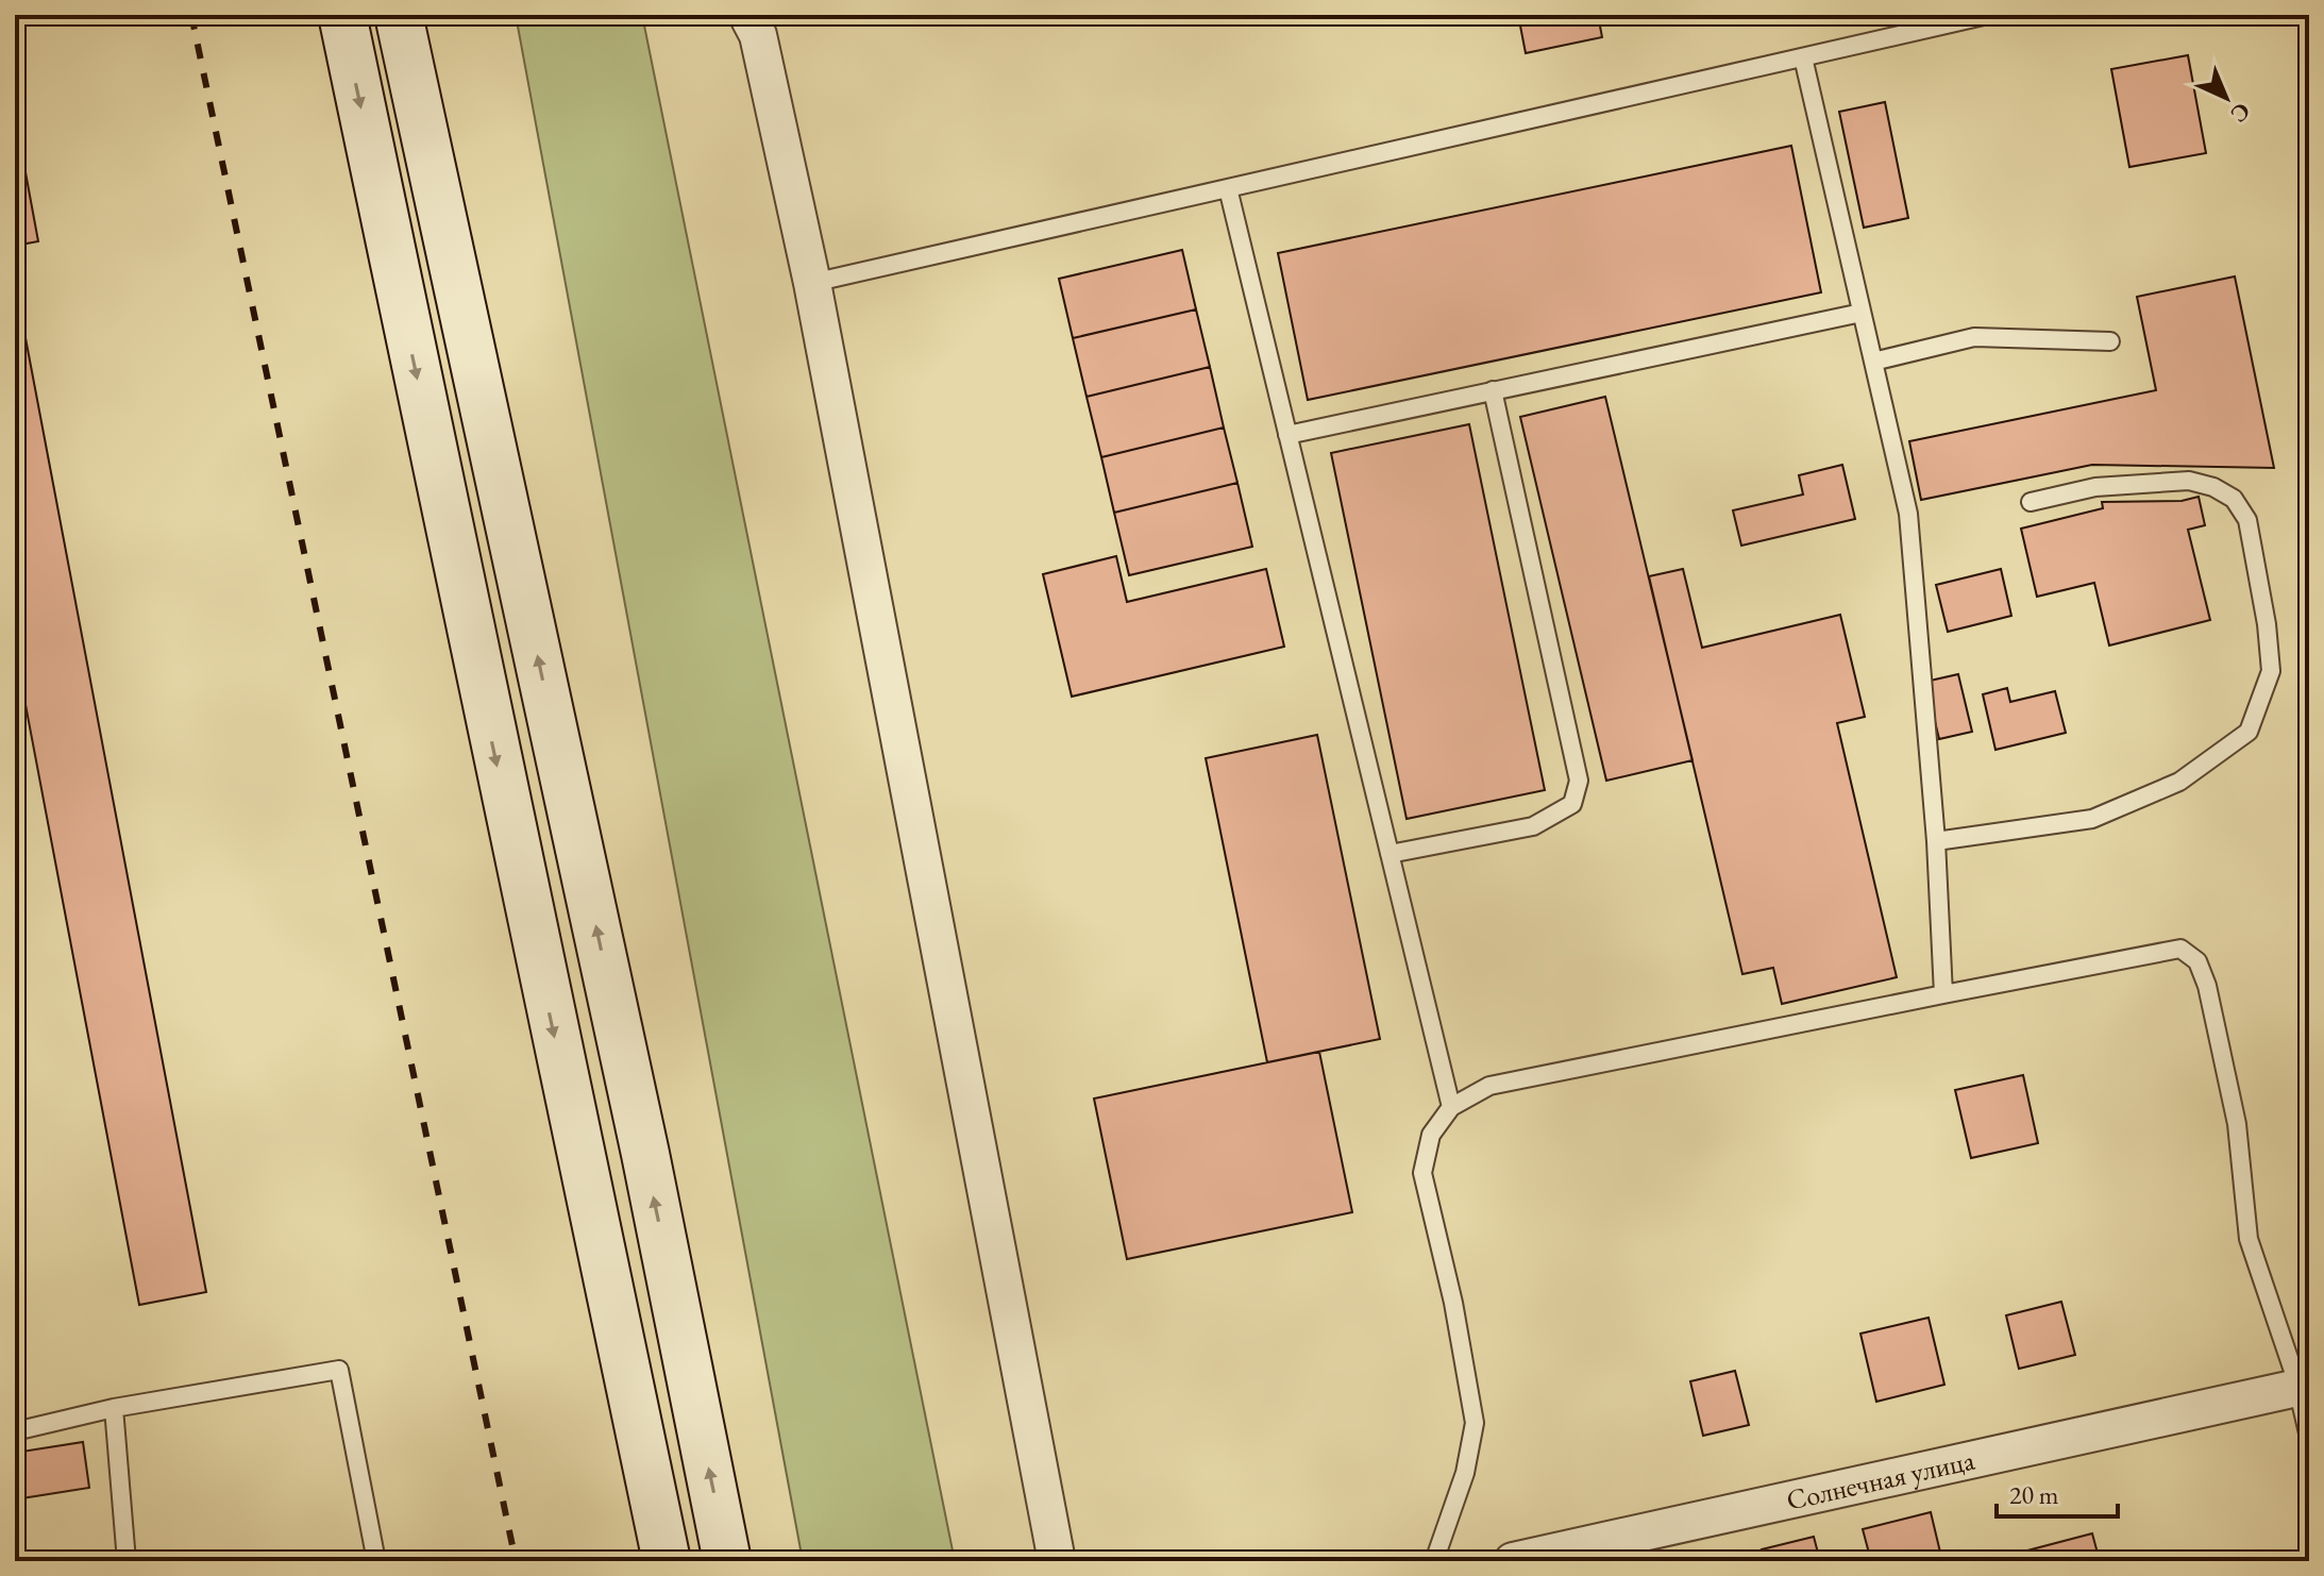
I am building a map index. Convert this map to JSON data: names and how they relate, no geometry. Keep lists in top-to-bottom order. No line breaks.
{"streets":{"street":["Солнечная улица"]},"scale_bar":"20 m","north":"bottom right"}
